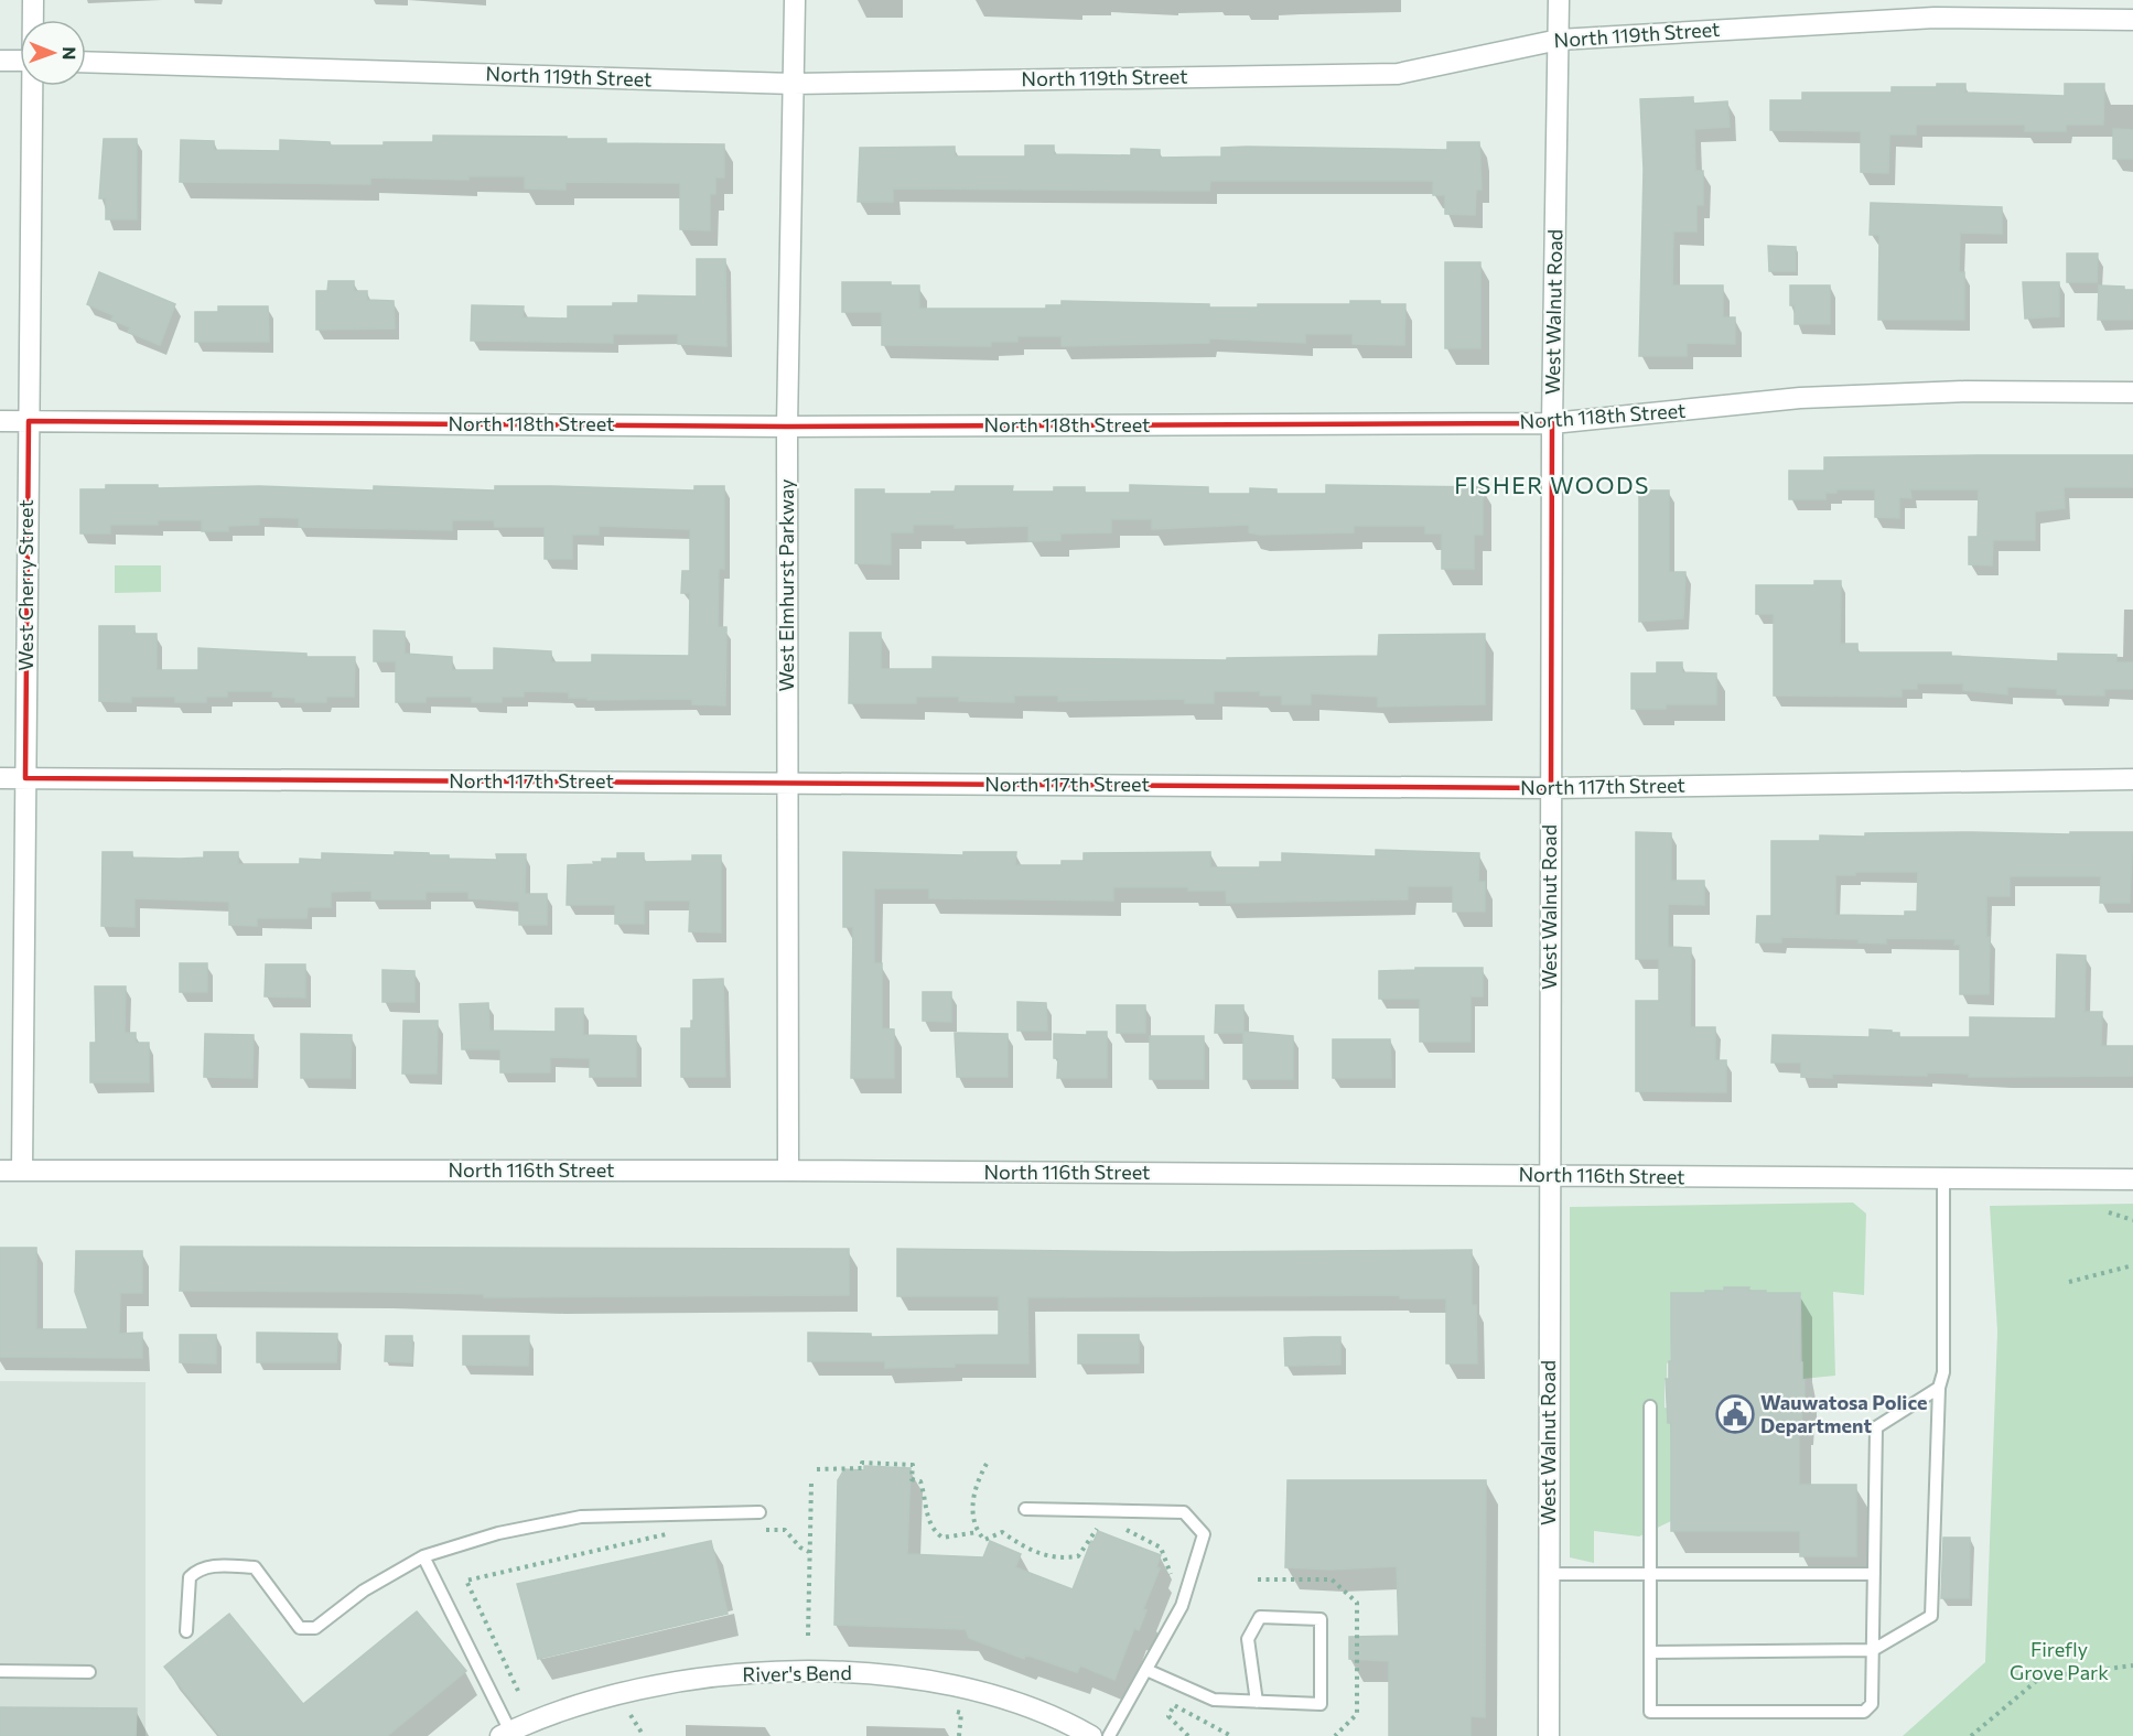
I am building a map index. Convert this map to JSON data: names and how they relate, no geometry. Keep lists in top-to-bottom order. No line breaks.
{"streets":{"street":["North 119th Street","West Walnut Road","North 118th Street","West Cherry Street","West Elmhurst Parkway","North 117th Street","North 116th Street","River's Bend"]},"crossings":[["North 119th Street","West Walnut Road"],["North 119th Street","West Elmhurst Parkway"],["West Walnut Road","North 118th Street"],["West Walnut Road","North 117th Street"],["West Walnut Road","North 116th Street"],["North 118th Street","West Cherry Street"],["North 118th Street","West Elmhurst Parkway"],["West Cherry Street","North 117th Street"],["West Cherry Street","North 116th Street"],["West Elmhurst Parkway","North 117th Street"],["West Elmhurst Parkway","North 116th Street"]],"districts":["FISHER WOODS"],"parks":["Firefly Grove Park"],"places":{"public building":["Wauwatosa Police Department"]},"north":"right"}
